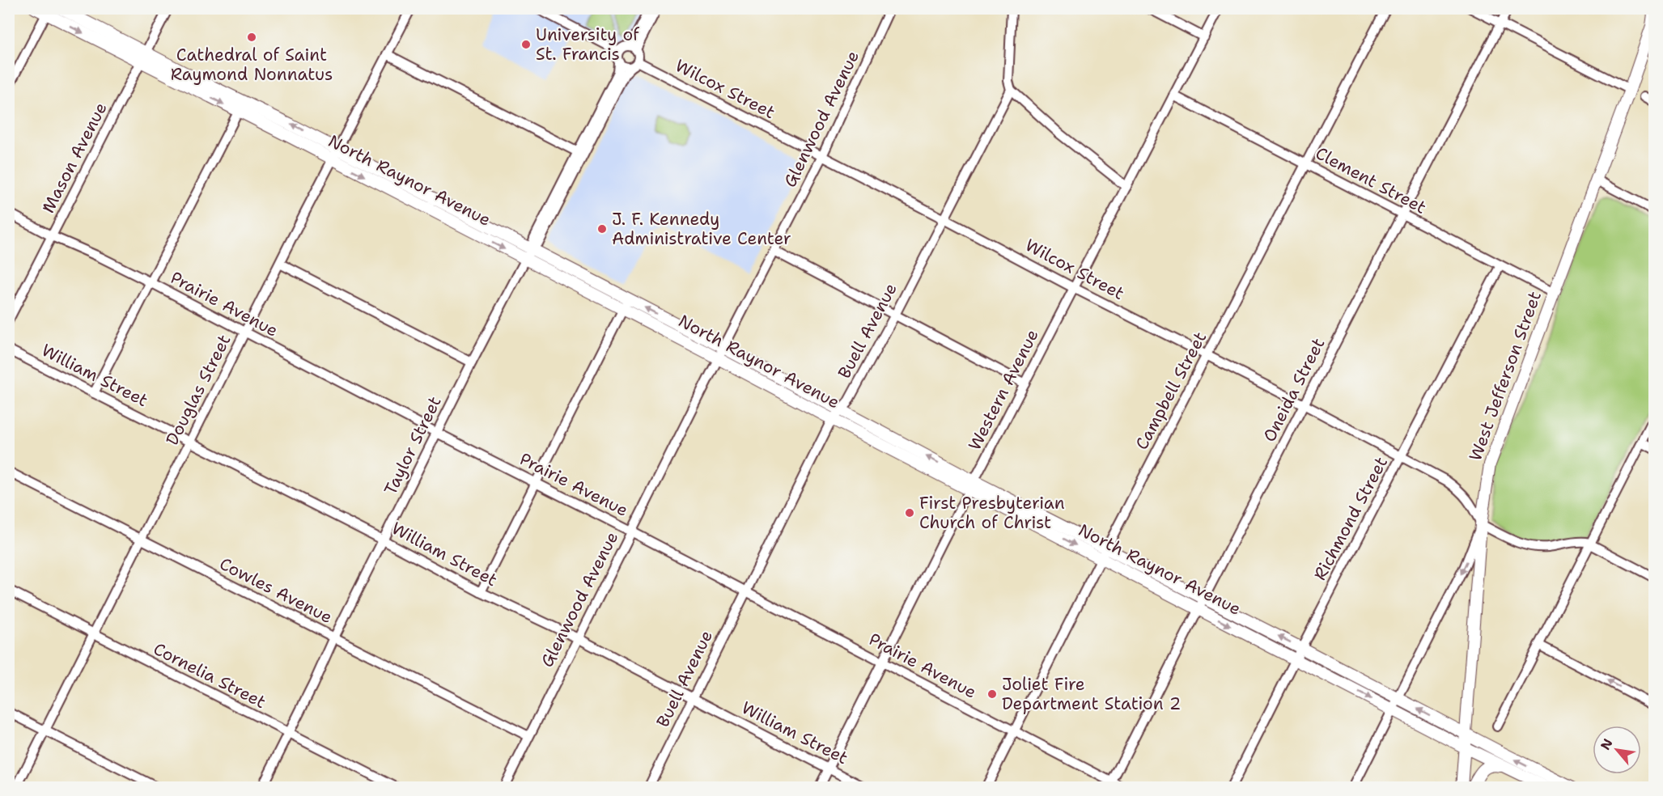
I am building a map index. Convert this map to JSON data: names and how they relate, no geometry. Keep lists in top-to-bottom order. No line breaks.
{"streets":{"main road":["North Raynor Avenue","West Jefferson Street"],"street":["Wilcox Street","Glenwood Avenue","Mason Avenue","Clement Street","Prairie Avenue","Buell Avenue","William Street","Douglas Street","Western Avenue","Oneida Street","Campbell Street","Taylor Street","Richmond Street","Cowles Avenue","Cornelia Street"]},"crossings":[["Wilcox Street","Glenwood Avenue"],["Wilcox Street","Buell Avenue"],["Wilcox Street","West Jefferson Street"],["Wilcox Street","Western Avenue"],["Wilcox Street","Oneida Street"],["Wilcox Street","Campbell Street"],["Wilcox Street","Taylor Street"],["Wilcox Street","Richmond Street"],["Glenwood Avenue","North Raynor Avenue"],["Glenwood Avenue","Prairie Avenue"],["Glenwood Avenue","William Street"],["Glenwood Avenue","Cowles Avenue"],["Mason Avenue","North Raynor Avenue"],["Mason Avenue","Prairie Avenue"],["North Raynor Avenue","Buell Avenue"],["North Raynor Avenue","West Jefferson Street"],["North Raynor Avenue","Douglas Street"],["North Raynor Avenue","Western Avenue"],["North Raynor Avenue","Oneida Street"],["North Raynor Avenue","Campbell Street"],["North Raynor Avenue","Taylor Street"],["North Raynor Avenue","Richmond Street"],["Clement Street","West Jefferson Street"],["Clement Street","Western Avenue"],["Clement Street","Oneida Street"],["Clement Street","Campbell Street"],["Clement Street","Richmond Street"],["Prairie Avenue","Buell Avenue"],["Prairie Avenue","Douglas Street"],["Prairie Avenue","Western Avenue"],["Prairie Avenue","Oneida Street"],["Prairie Avenue","Campbell Street"],["Prairie Avenue","Taylor Street"],["Buell Avenue","William Street"],["William Street","Douglas Street"],["William Street","Western Avenue"],["William Street","Taylor Street"],["Douglas Street","Cowles Avenue"],["Douglas Street","Cornelia Street"],["Taylor Street","Cowles Avenue"],["Taylor Street","Cornelia Street"]],"places":["Cathedral of Saint Raymond Nonnatus","University of St. Francis","J. F. Kennedy Administrative Center","First Presbyterian Church of Christ","Joliet Fire Department Station 2"],"north":"top left"}
